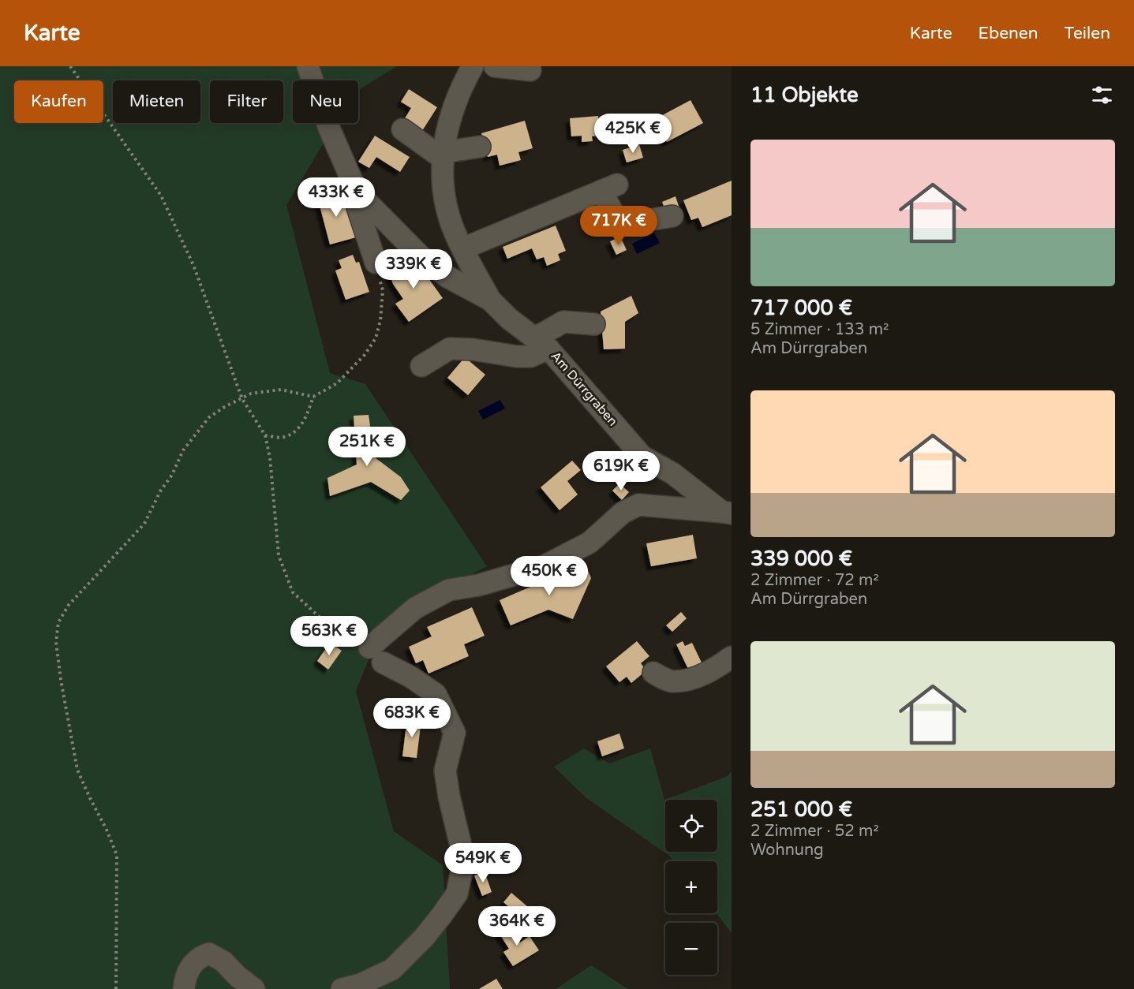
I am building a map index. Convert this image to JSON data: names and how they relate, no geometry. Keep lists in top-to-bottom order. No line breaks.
{"streets":{"street":["Am Dürrgraben"]},"page":{"header":"Karte","nav":["Karte","Ebenen","Teilen"],"heading":"11 Objekte","chip":["Kaufen","Mieten","Filter","Neu"],"price":["425K €","433K €","717K €","339K €","251K €","619K €","450K €","563K €","683K €","549K €","364K €"],"list":[{"name":"717 000 €","note":"5 Zimmer · 133 m² · Am Dürrgraben"},{"name":"339 000 €","note":"2 Zimmer · 72 m² · Am Dürrgraben"},{"name":"251 000 €","note":"2 Zimmer · 52 m² · Wohnung"}],"map_buttons":["+","−"]}}
